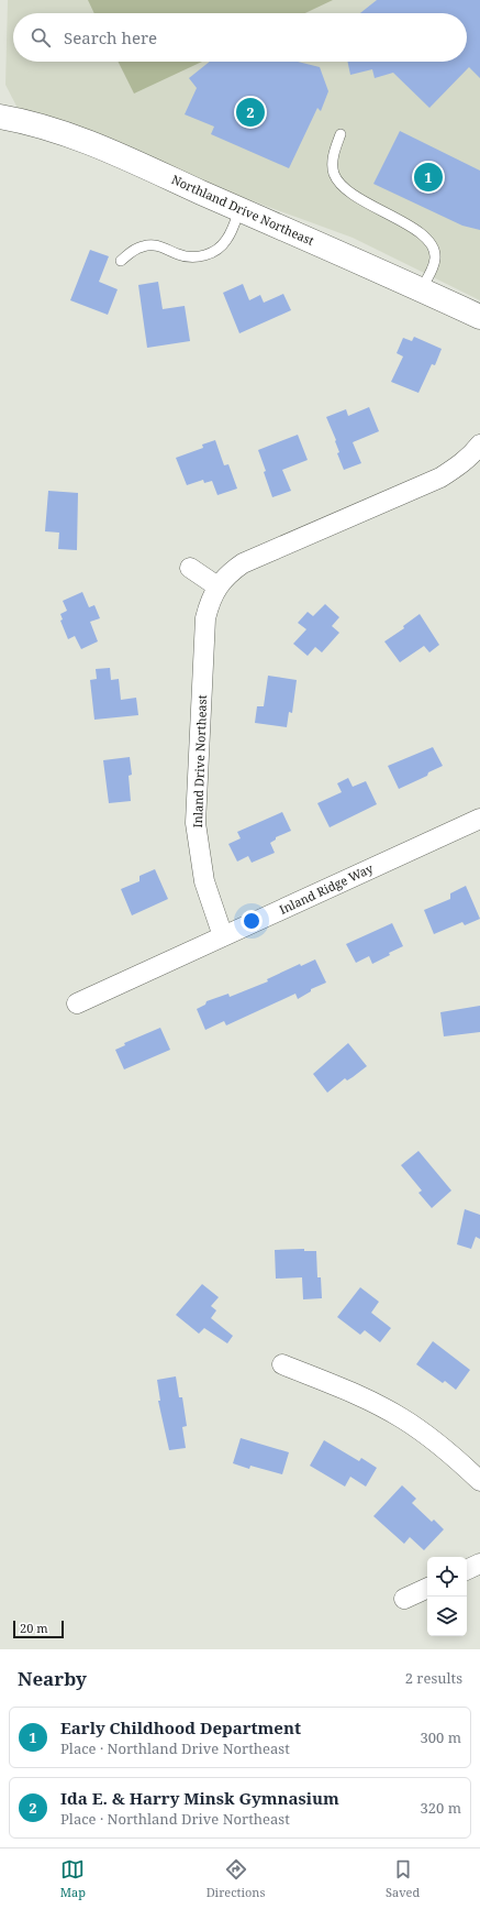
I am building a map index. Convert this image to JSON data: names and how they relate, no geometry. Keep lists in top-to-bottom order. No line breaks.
{"streets":{"street":["Northland Drive Northeast","Inland Drive Northeast","Inland Ridge Way"]},"crossings":[["Inland Drive Northeast","Inland Ridge Way"]],"scale_bar":"20 m","page":{"search":"Search here","pins":["2","1"],"scale":"20 m","heading":["Nearby","2 results"],"list":[{"mark":"1","name":"Early Childhood Department","note":"Place · Northland Drive Northeast","value":"300 m"},{"mark":"2","name":"Ida E. & Harry Minsk Gymnasium","note":"Place · Northland Drive Northeast","value":"320 m"}],"nav":["Map","Directions","Saved"]}}
